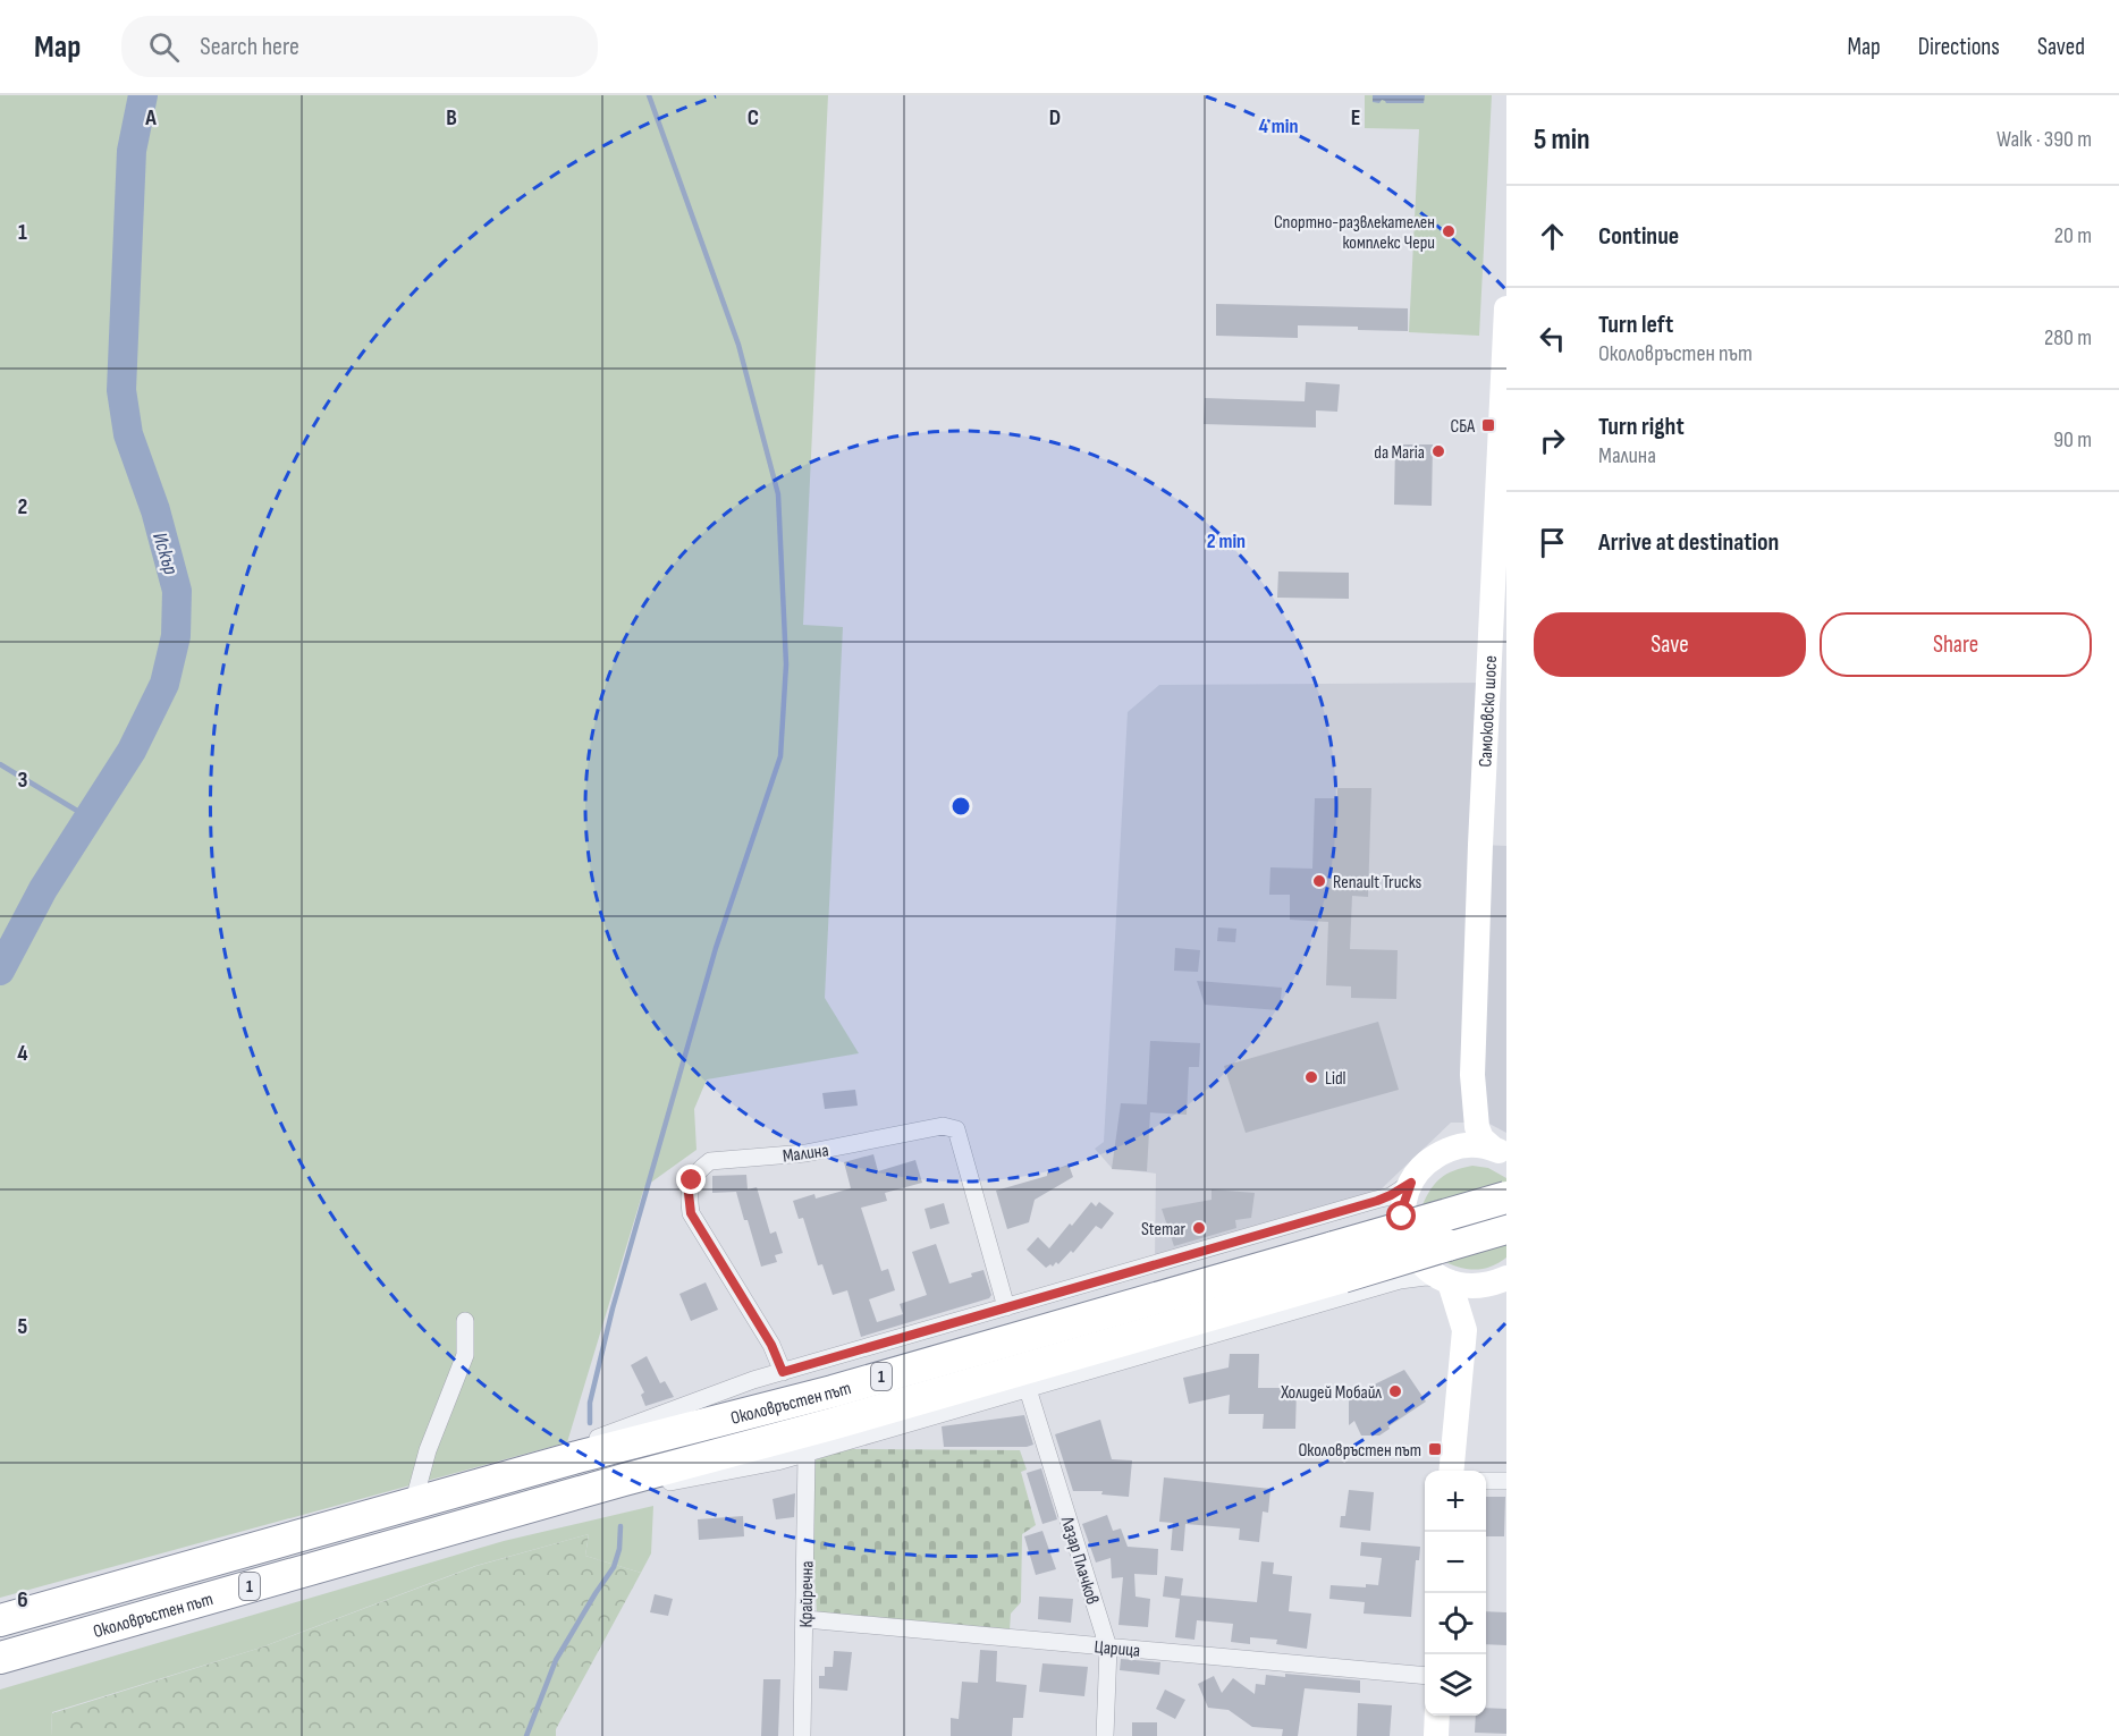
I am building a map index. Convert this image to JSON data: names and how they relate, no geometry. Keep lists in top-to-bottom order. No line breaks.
{"streets":{"highway":["1","Околовръстен път"],"main road":["Самоковско шосе"],"street":["Малина","Лазар Плачков","Крайречна","Царица"]},"crossings":[["Малина","Околовръстен път"],["Околовръстен път","Лазар Плачков"],["Околовръстен път","Крайречна"],["Лазар Плачков","Царица"],["Крайречна","Царица"]],"water":["Искър"],"places":{"other":["Спортно-развлекателен комплекс Чери","da Maria","Renault Trucks","Lidl","Stemar","Холидей Мобайл"],"transit":["СБА","Околовръстен път"]},"page":{"header":"Map","search":"Search here","nav":["Map","Directions","Saved"],"heading":["5 min","Walk · 390 m"],"list":[["Continue","20 m"],["Turn left","Околовръстен път","280 m"],["Turn right","Малина","90 m"],"Arrive at destination"],"buttons":["Save","Share"],"map_buttons":["+","−"]},"grid":{"columns":["A","B","C","D","E"],"rows":["1","2","3","4","5","6"]},"rings":["4 min","2 min"]}
